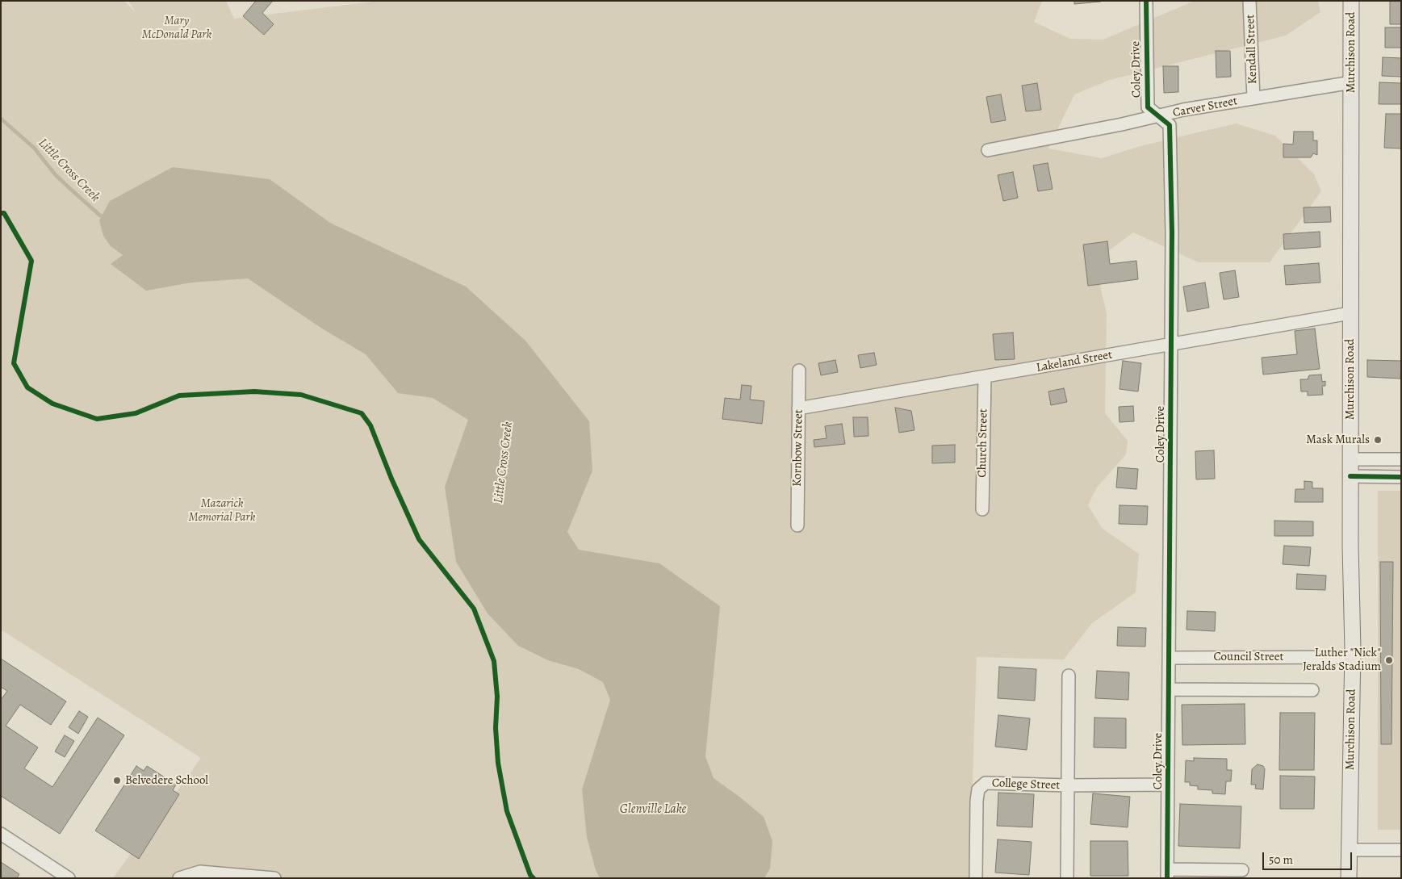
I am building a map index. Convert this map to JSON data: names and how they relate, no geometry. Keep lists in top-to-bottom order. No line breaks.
{"streets":{"main road":["Murchison Road"],"street":["Kendall Street","Coley Drive","Carver Street","Lakeland Street","Church Street","Kornbow Street","Council Street","College Street"]},"crossings":[["Kendall Street","Carver Street"],["Murchison Road","Carver Street"],["Murchison Road","Lakeland Street"],["Murchison Road","Council Street"],["Coley Drive","Carver Street"],["Coley Drive","Lakeland Street"],["Coley Drive","Council Street"],["Coley Drive","College Street"],["Lakeland Street","Church Street"],["Lakeland Street","Kornbow Street"]],"water":["Little Cross Creek","Glenville Lake"],"parks":["Mary McDonald Park","Mazarick Memorial Park"],"places":["Mask Murals","Luther \"Nick\" Jeralds Stadium","Belvedere School"],"scale_bar":"50 m"}
